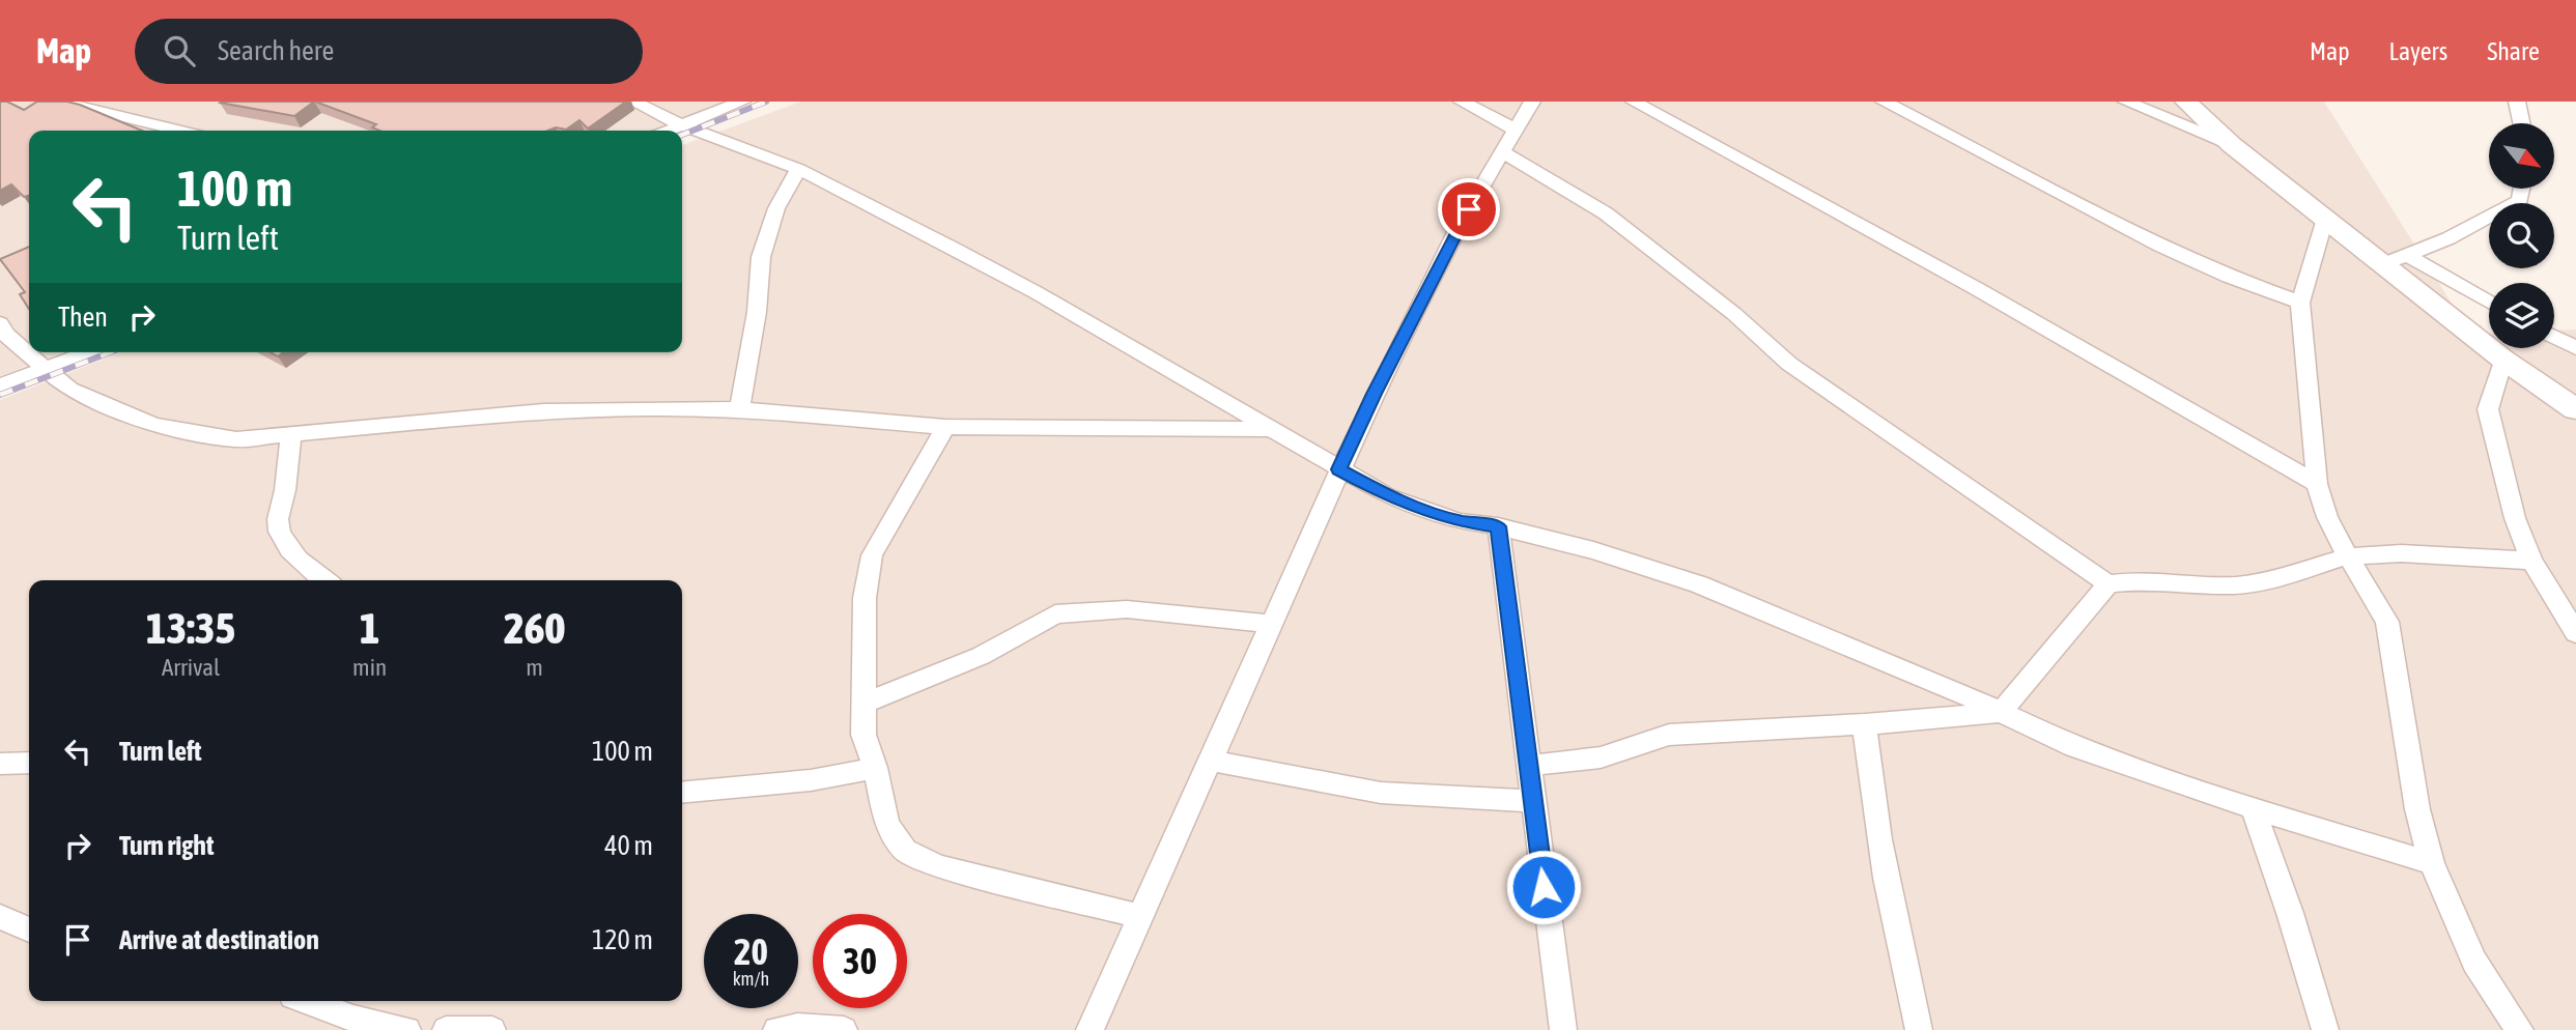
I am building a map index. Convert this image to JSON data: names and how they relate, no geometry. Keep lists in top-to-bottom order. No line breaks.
{"north":"bottom right","page":{"header":"Map","search":"Search here","nav":["Map","Layers","Share"],"turn":["100 m","Turn left"],"then":"Then","eta":["13:35","Arrival","1","min","260","m"],"list":[{"name":"Turn left","value":"100 m"},{"name":"Turn right","value":"40 m"},{"name":"Arrive at destination","value":"120 m"}],"speed":"20 km/h","limit":"30"}}
